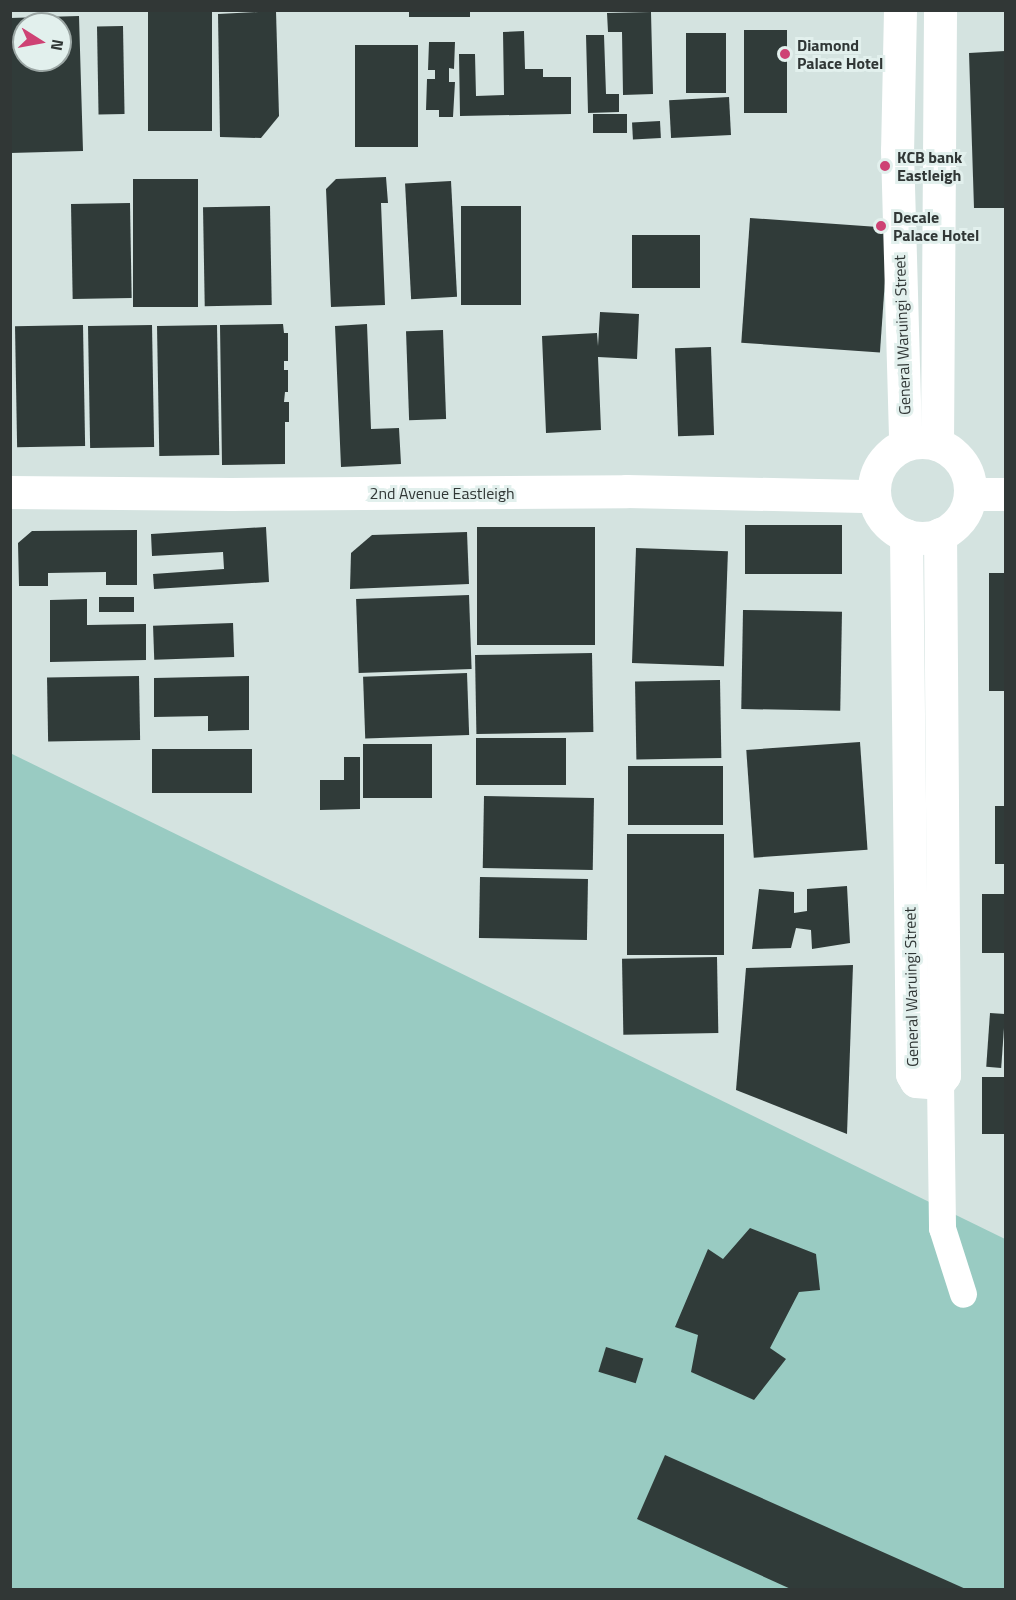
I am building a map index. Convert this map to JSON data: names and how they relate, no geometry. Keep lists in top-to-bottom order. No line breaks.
{"streets":{"main road":["General Waruingi Street","2nd Avenue Eastleigh"]},"crossings":[["General Waruingi Street","2nd Avenue Eastleigh"]],"places":["Diamond Palace Hotel","KCB bank Eastleigh","Decale Palace Hotel"],"north":"right"}
